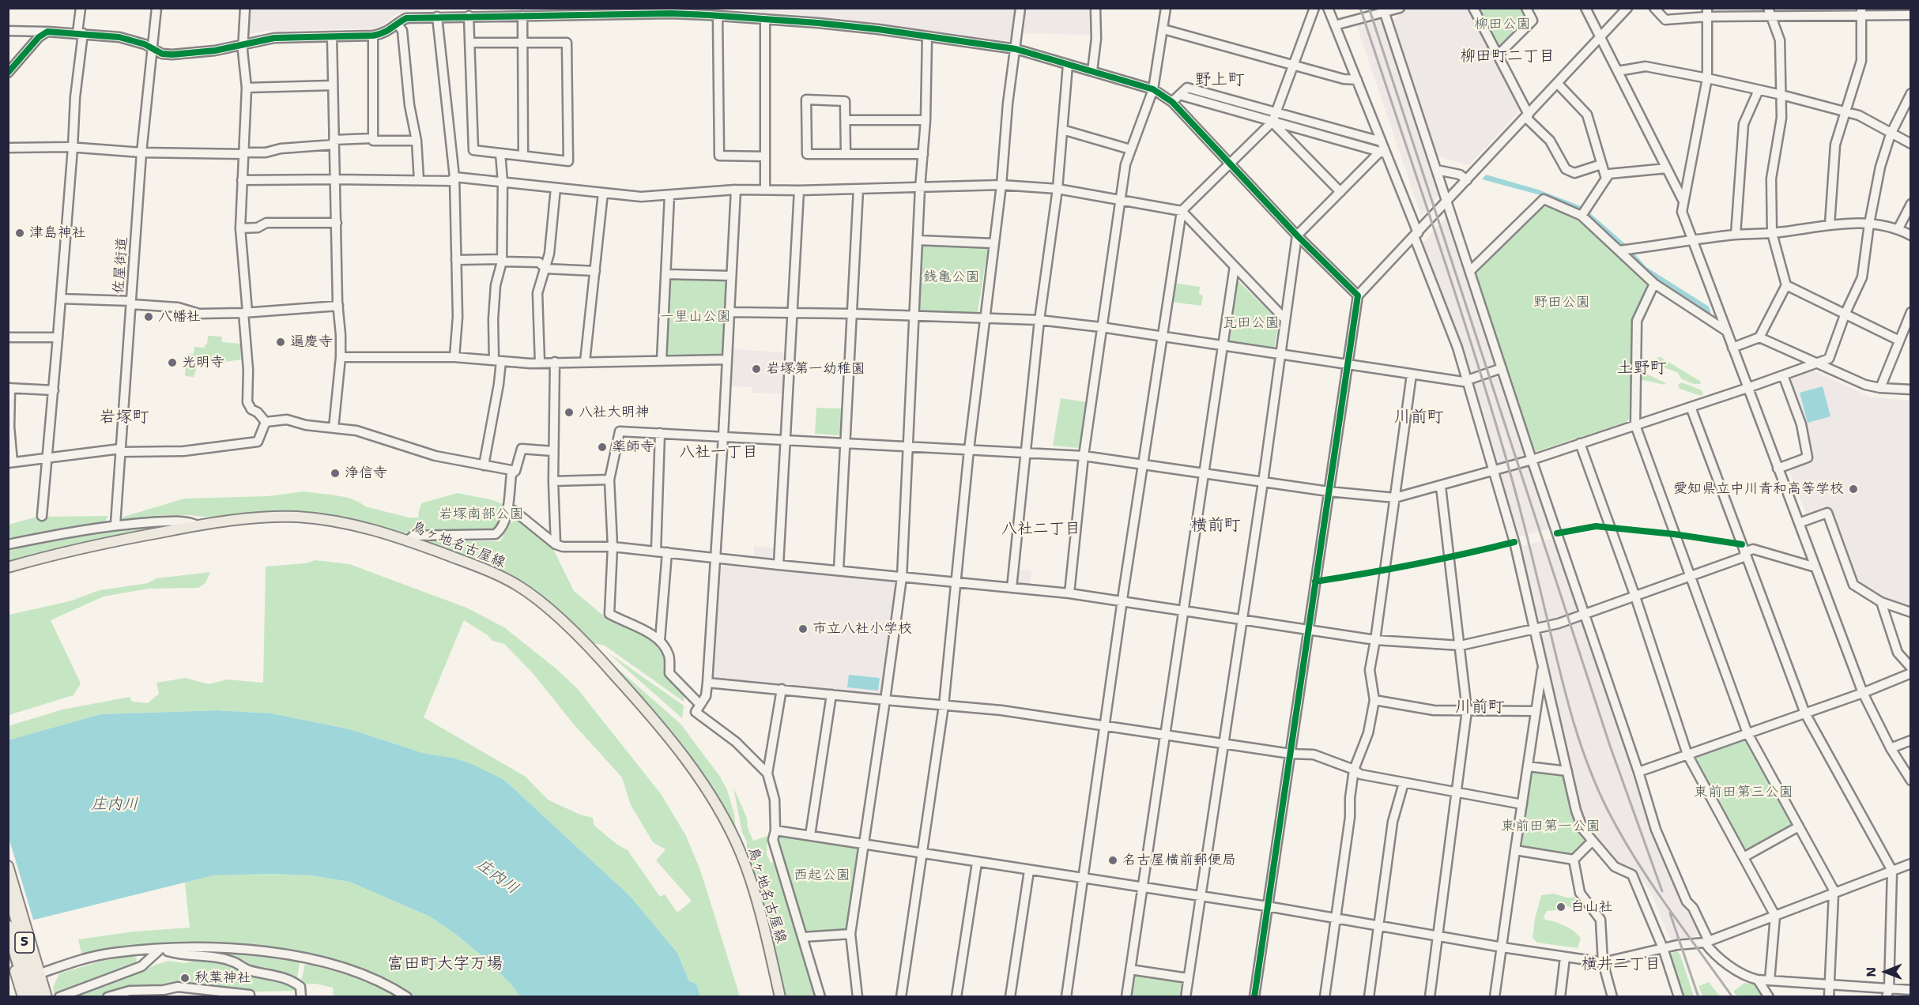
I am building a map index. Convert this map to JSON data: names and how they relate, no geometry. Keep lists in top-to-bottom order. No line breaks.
{"streets":{"highway":["5"],"main road":["鳥ヶ地名古屋線"],"street":["佐屋街道"]},"districts":["柳田町二丁目","野上町","土野町","岩塚町","川前町","八社一丁目","横前町","八社二丁目","川前町","富田町大字万場","横井二丁目"],"water":["庄内川"],"parks":["柳田公園","銭亀公園","野田公園","一里山公園","瓦田公園","岩塚南部公園","東前田第三公園","東前田第一公園","西起公園"],"places":["津島神社","八幡社","遍慶寺","光明寺","岩塚第一幼稚園","八社大明神","薬師寺","浄信寺","愛知県立中川青和高等学校","市立八社小学校","名古屋横前郵便局","白山社","秋葉神社"],"north":"left"}
